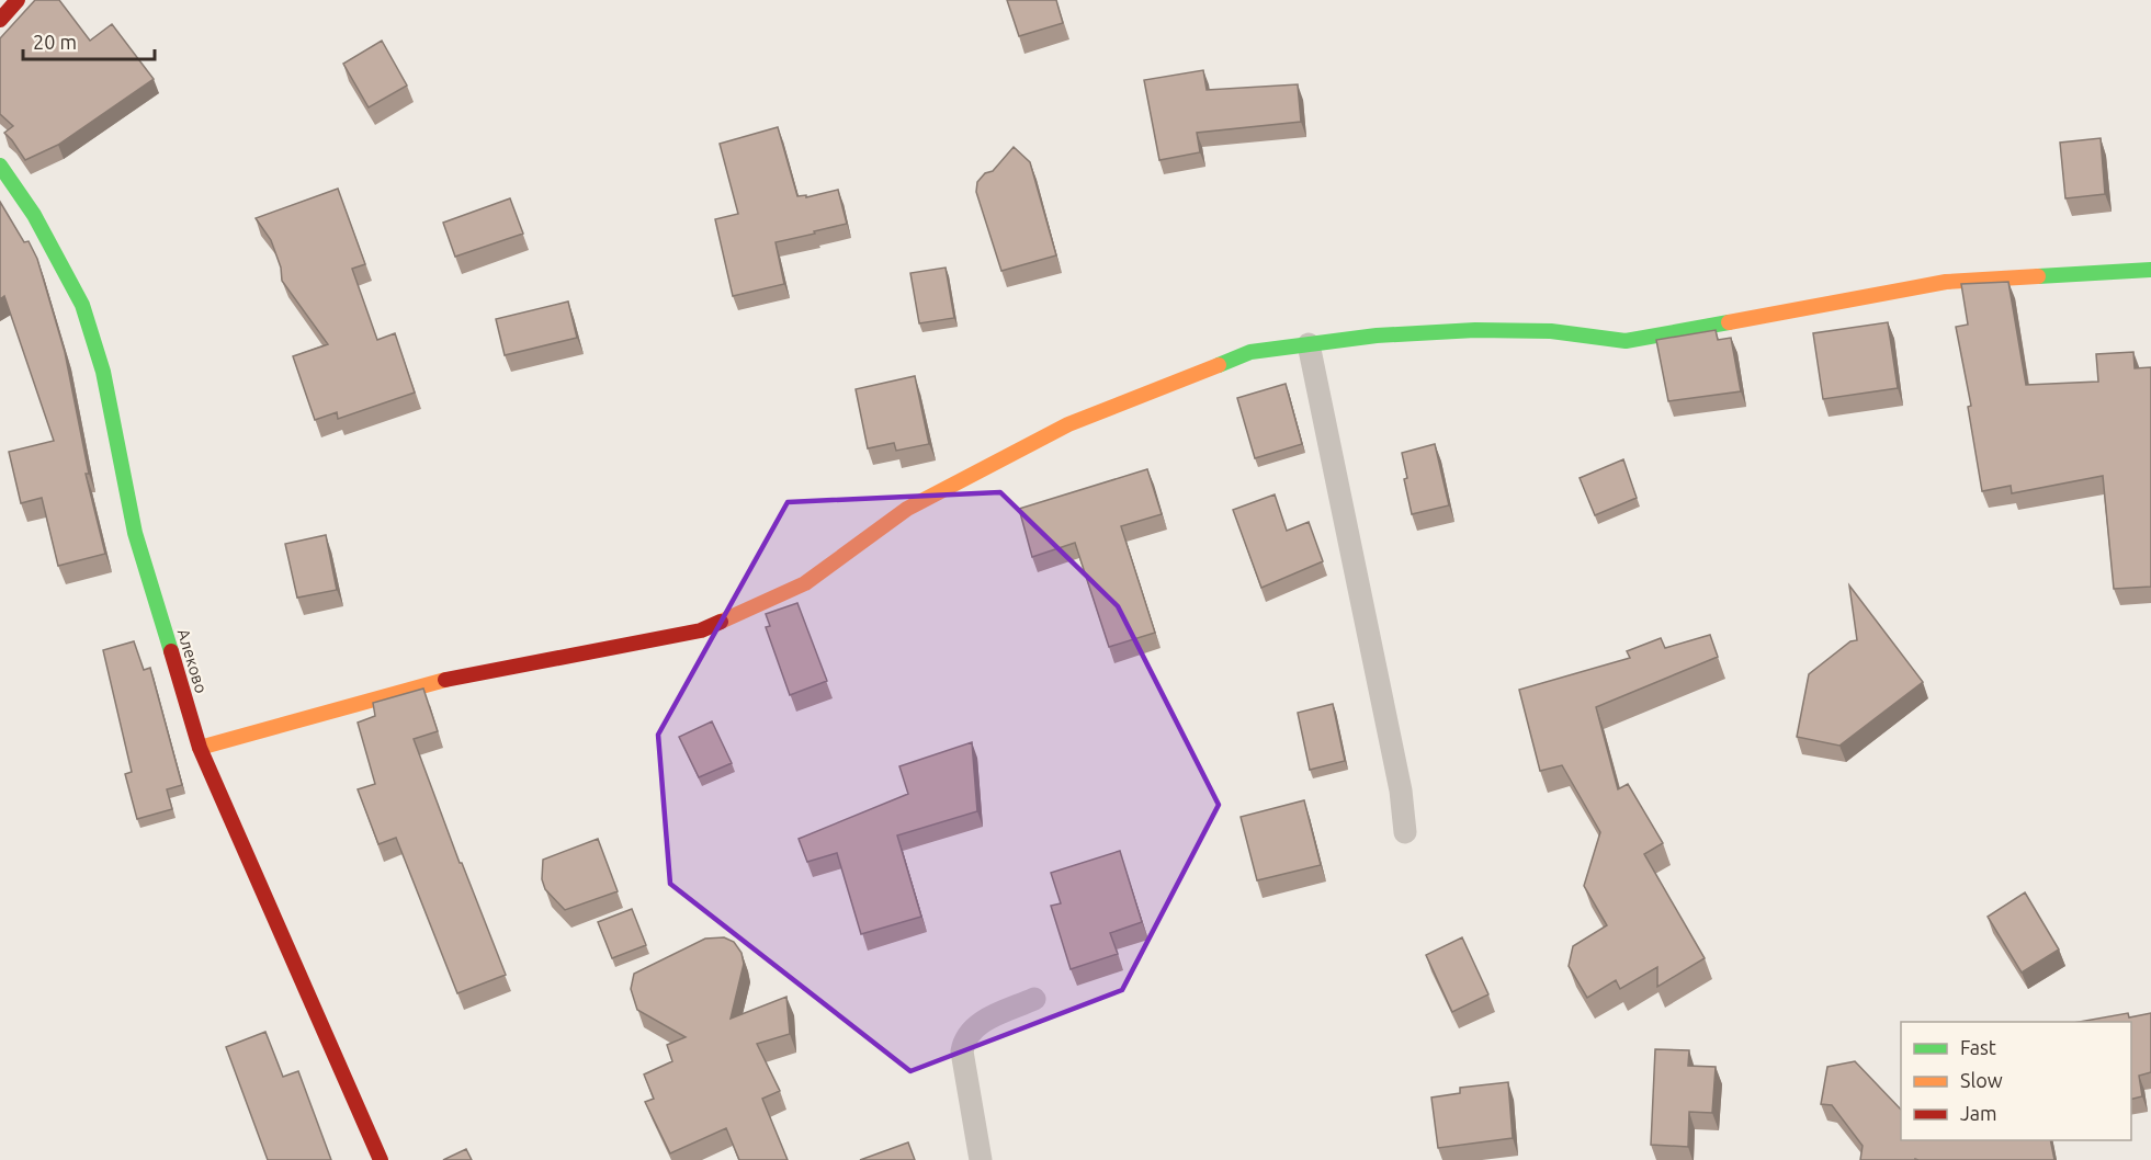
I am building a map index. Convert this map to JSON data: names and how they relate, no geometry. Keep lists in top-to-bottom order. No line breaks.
{"streets":{"street":["Алеково"]},"legend":["Fast","Slow","Jam"],"scale_bar":"20 m"}
